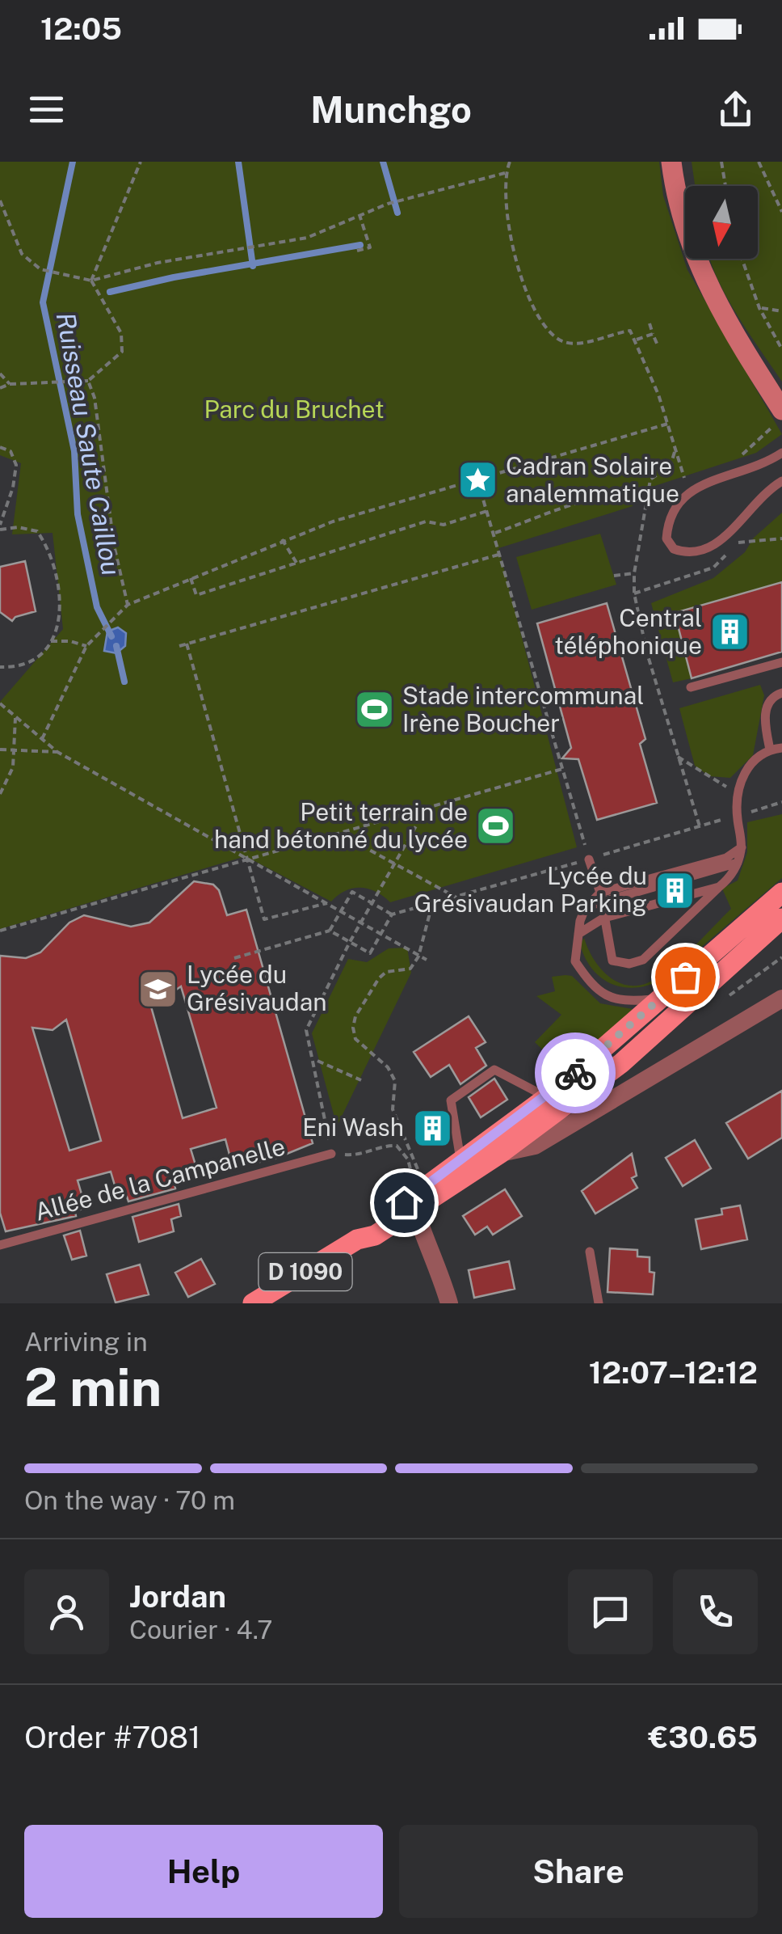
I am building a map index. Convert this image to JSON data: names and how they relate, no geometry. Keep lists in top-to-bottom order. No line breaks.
{"streets":{"main road":["D 1090"],"lane":["Allée de la Campanelle"]},"water":["Ruisseau Saute Caillou"],"parks":["Parc du Bruchet"],"places":{"place":["Cadran Solaire analemmatique"],"building":["Central téléphonique","Lycée du Grésivaudan Parking","Eni Wash"],"sports":["Stade intercommunal Irène Boucher","Petit terrain de hand bétonné du lycée"],"school or university":["Lycée du Grésivaudan"]},"north":"bottom","page":{"status":"12:05","header":"Munchgo","heading":["2 min","Arriving in","12:07–12:12"],"panel":["Jordan","Courier · 4.7","Order #7081","€30.65"],"bar":"On the way · 70 m","buttons":["Help","Share"]}}
